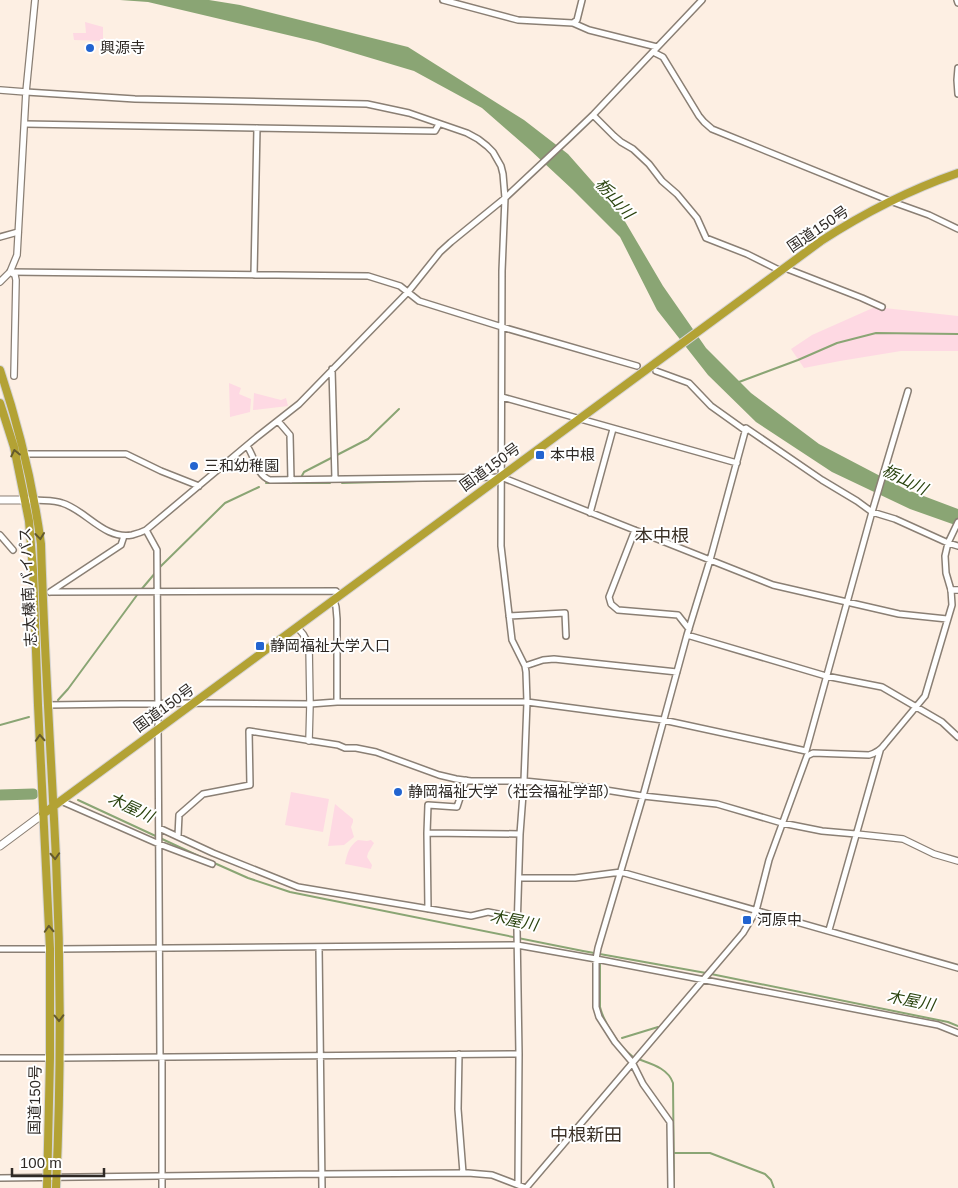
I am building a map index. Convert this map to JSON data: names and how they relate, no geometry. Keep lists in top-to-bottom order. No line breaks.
{"streets":{"highway":["国道150号","志太榛南バイパス"]},"crossings":[["国道150号","志太榛南バイパス"]],"districts":["本中根","中根新田"],"water":["栃山川","木屋川"],"places":{"other":["興源寺","三和幼稚園","静岡福祉大学（社会福祉学部）"],"transit":["本中根","静岡福祉大学入口","河原中"]},"scale_bar":"100 m"}
